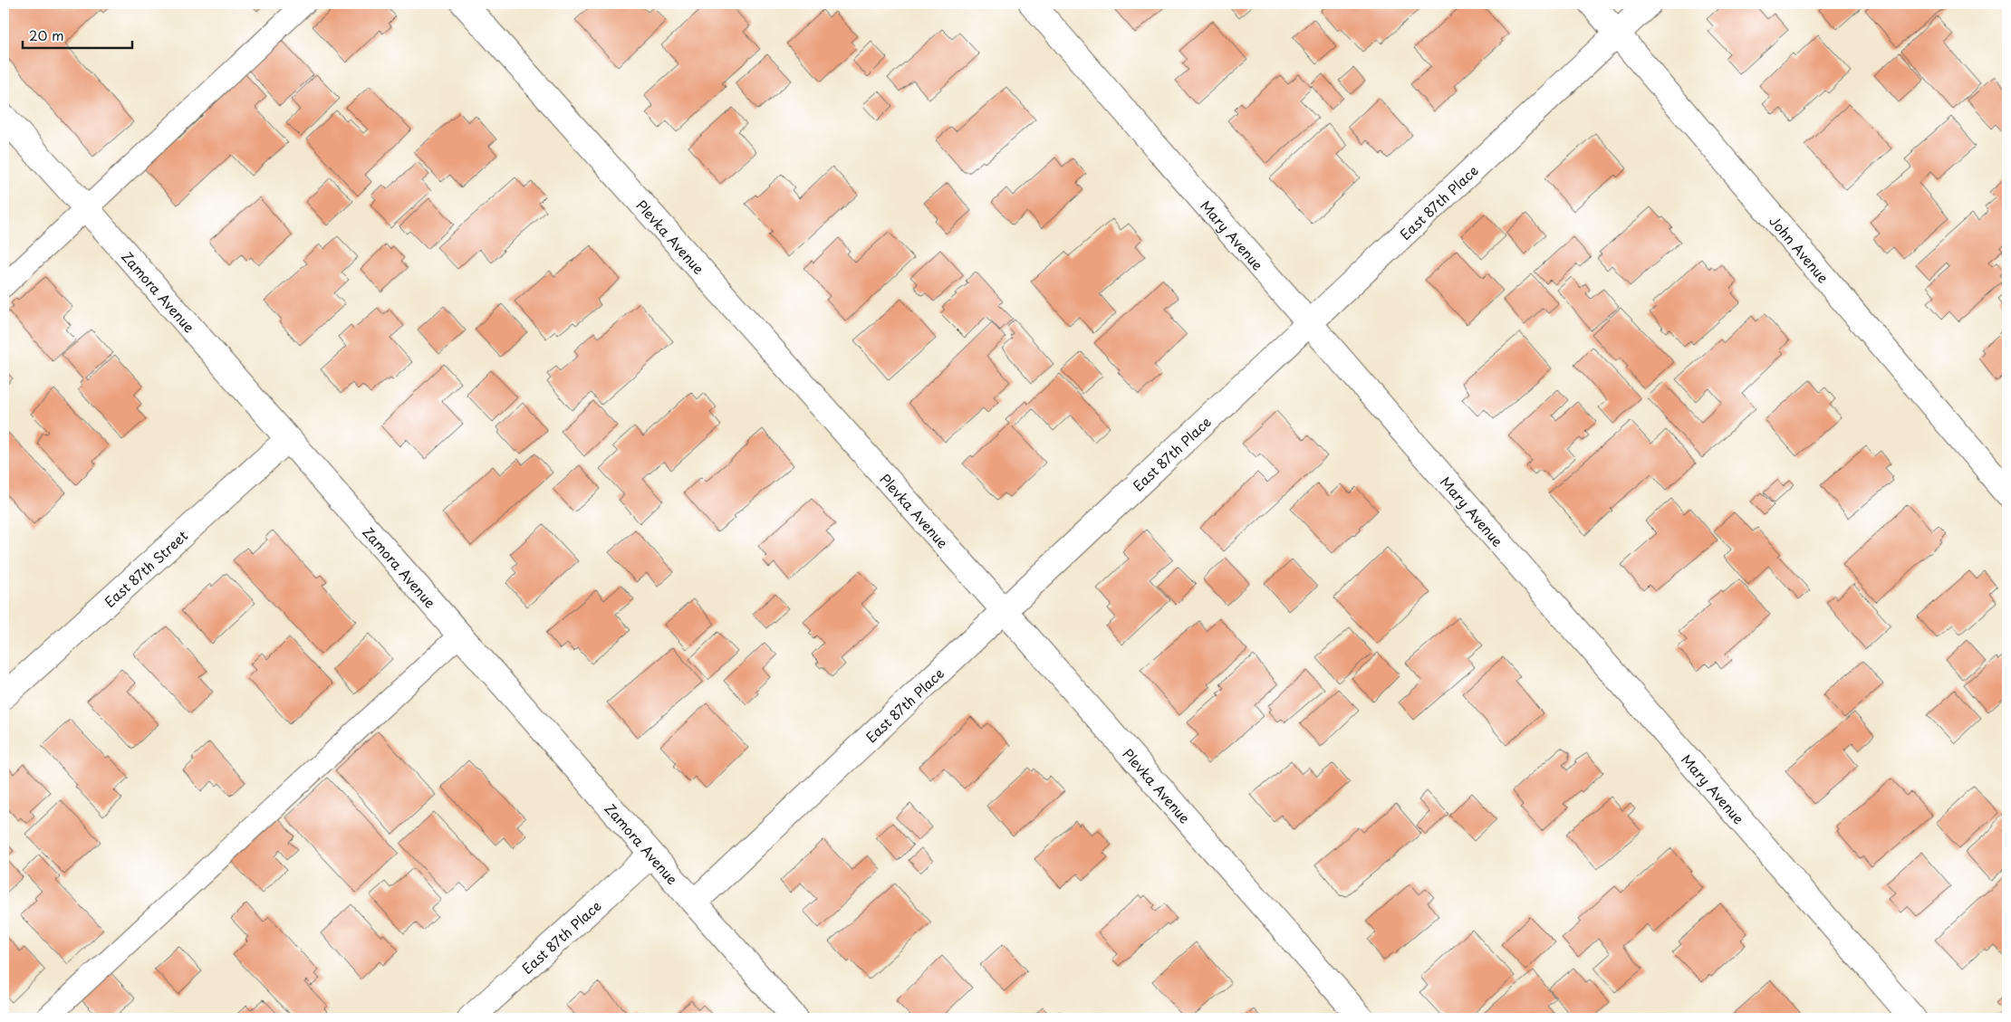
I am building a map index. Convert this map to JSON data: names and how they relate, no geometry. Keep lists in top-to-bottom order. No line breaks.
{"streets":{"street":["East 87th Place","Mary Avenue","Plevka Avenue","John Avenue","Zamora Avenue","East 87th Street"]},"crossings":[["East 87th Place","Mary Avenue"],["East 87th Place","Plevka Avenue"],["East 87th Place","John Avenue"],["East 87th Place","Zamora Avenue"],["Zamora Avenue","East 87th Street"]],"scale_bar":"20 m"}
